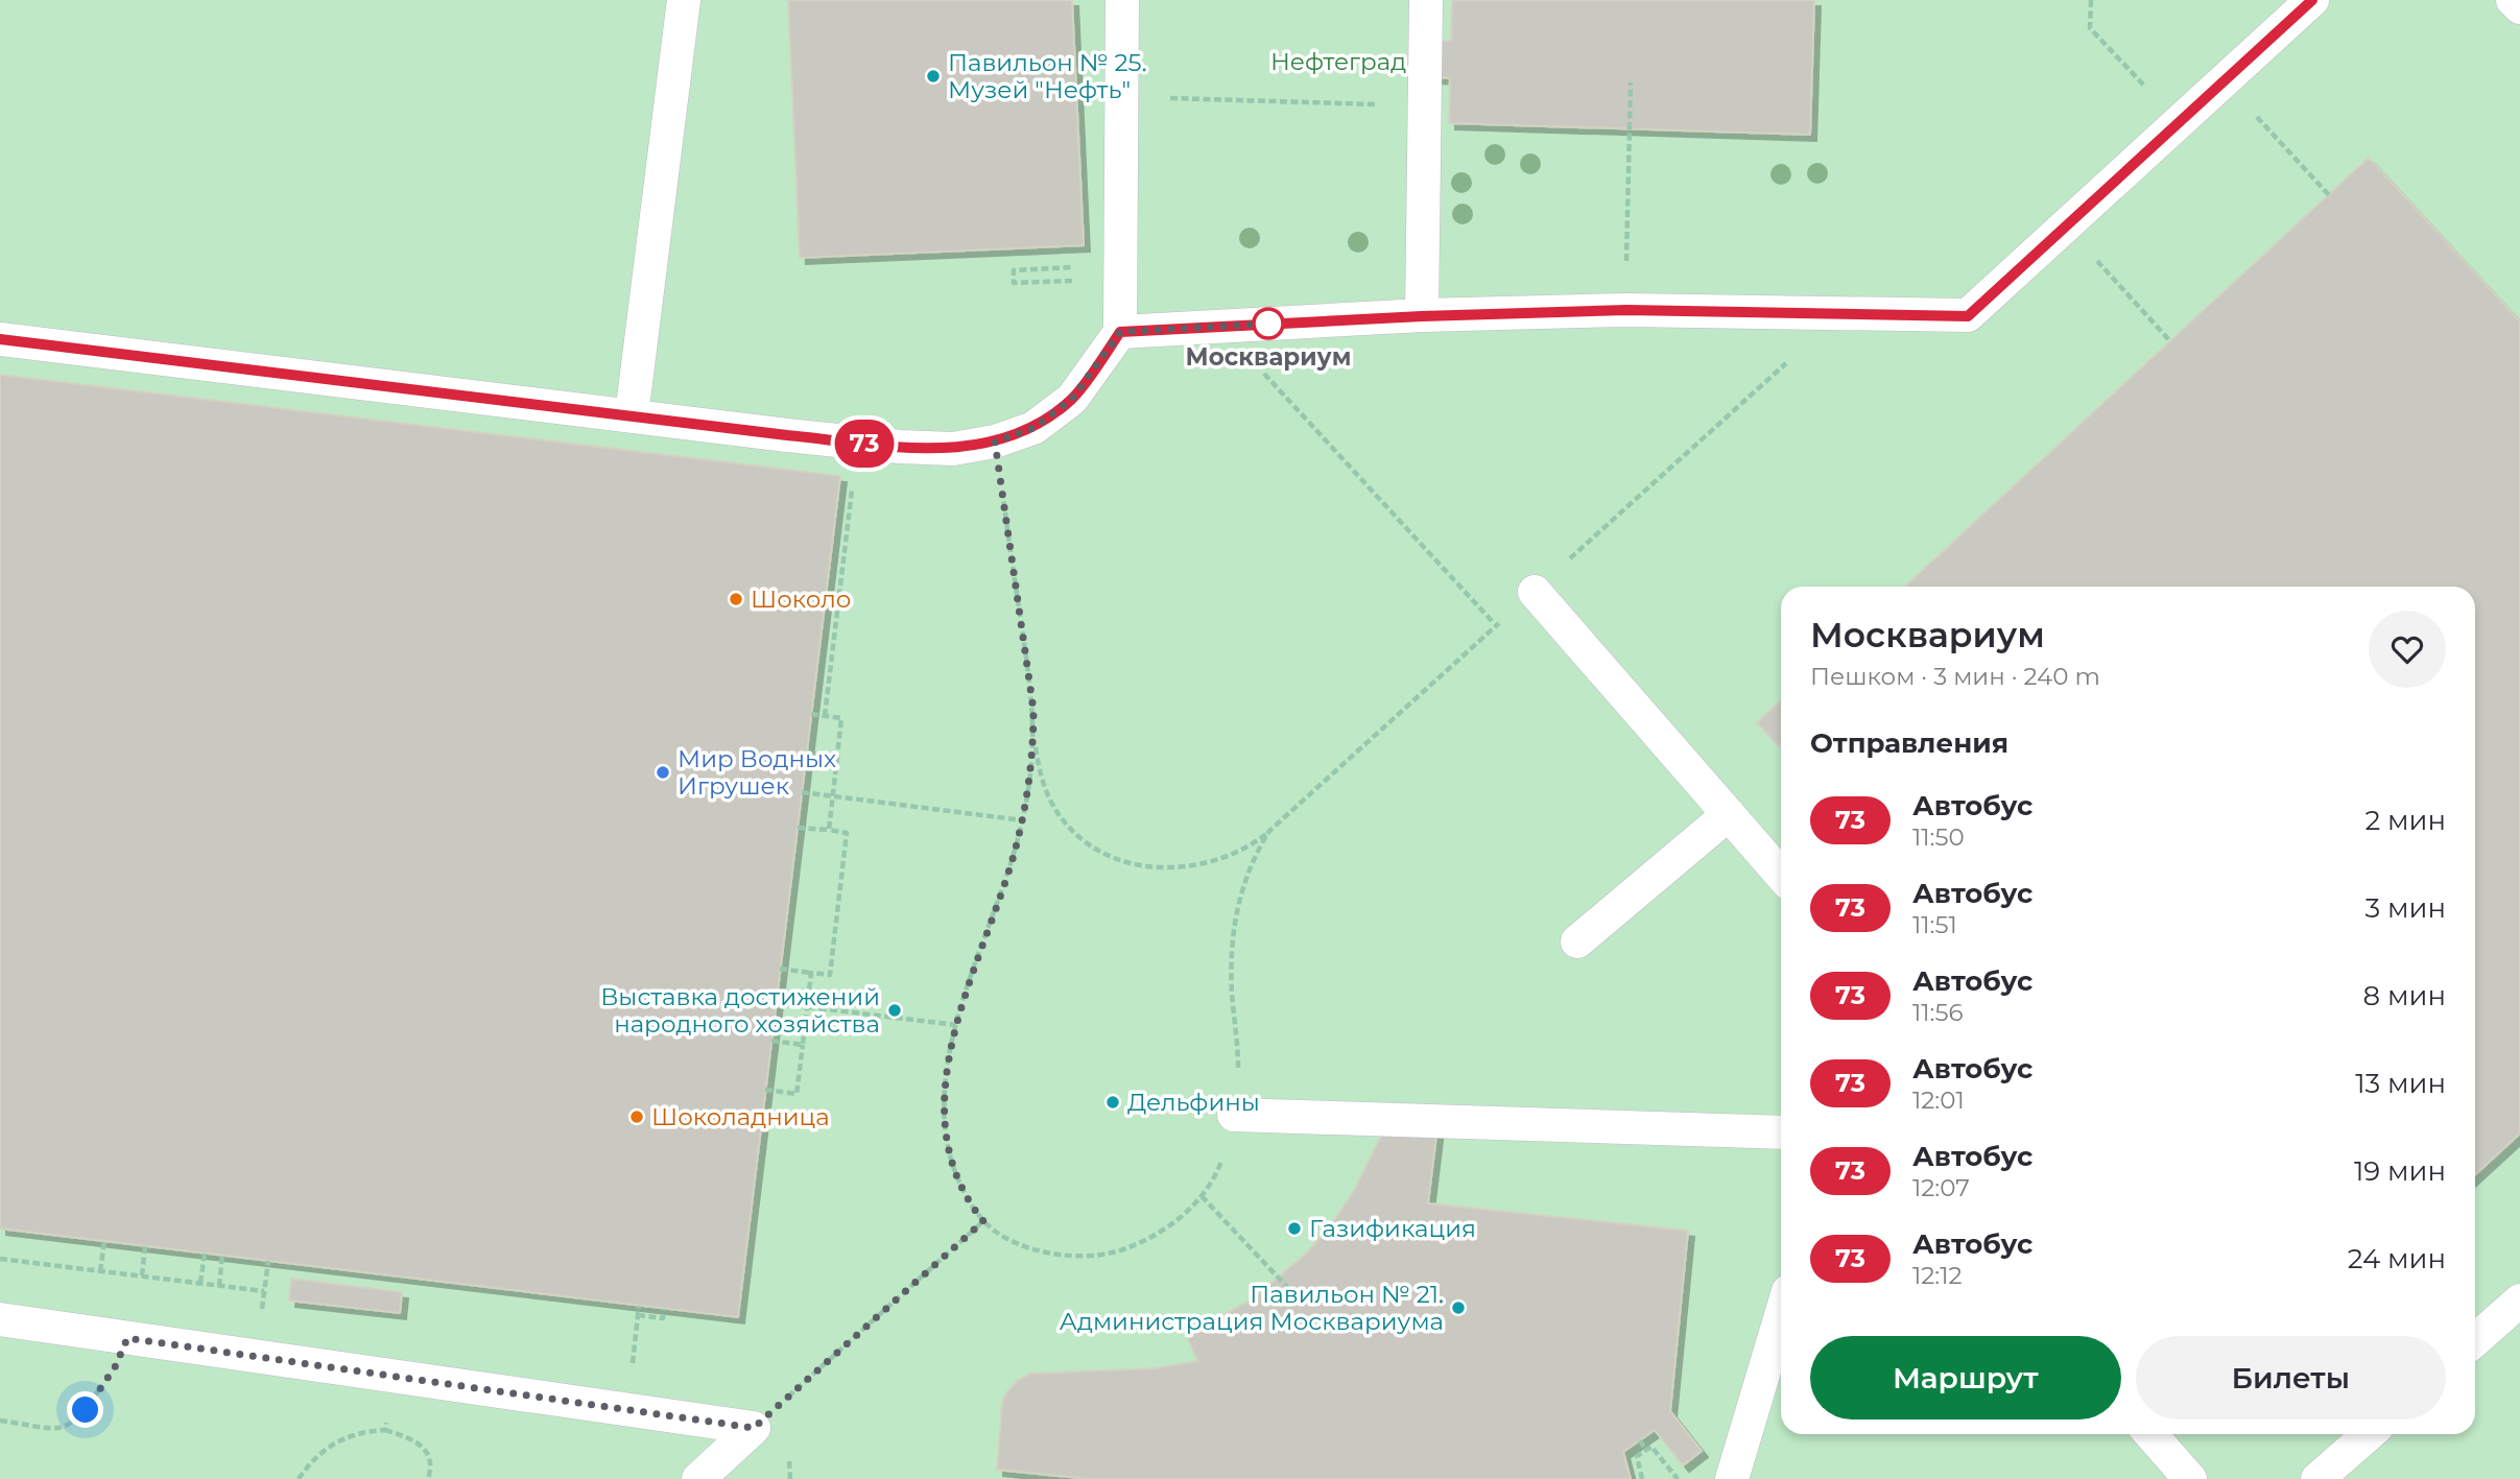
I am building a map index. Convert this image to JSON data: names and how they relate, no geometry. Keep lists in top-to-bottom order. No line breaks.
{"parks":["Нефтеград"],"places":["Павильон № 25. Музей \"Нефть\"","Москвариум","Шоколо","Мир Водных Игрушек","Выставка достижений народного хозяйства","Дельфины","Шоколадница","Газификация","Павильон № 21. Администрация Москвариума"],"lines":["bus line 73"],"page":{"on_map":"73","heading":[["Москвариум","Пешком · 3 мин · 240 m"],"Отправления"],"list":[{"mark":"73","name":"Автобус","note":"11:50","value":"2 мин"},{"mark":"73","name":"Автобус","note":"11:51","value":"3 мин"},{"mark":"73","name":"Автобус","note":"11:56","value":"8 мин"},{"mark":"73","name":"Автобус","note":"12:01","value":"13 мин"},{"mark":"73","name":"Автобус","note":"12:07","value":"19 мин"},{"mark":"73","name":"Автобус","note":"12:12","value":"24 мин"}],"buttons":["Маршрут","Билеты"]}}
